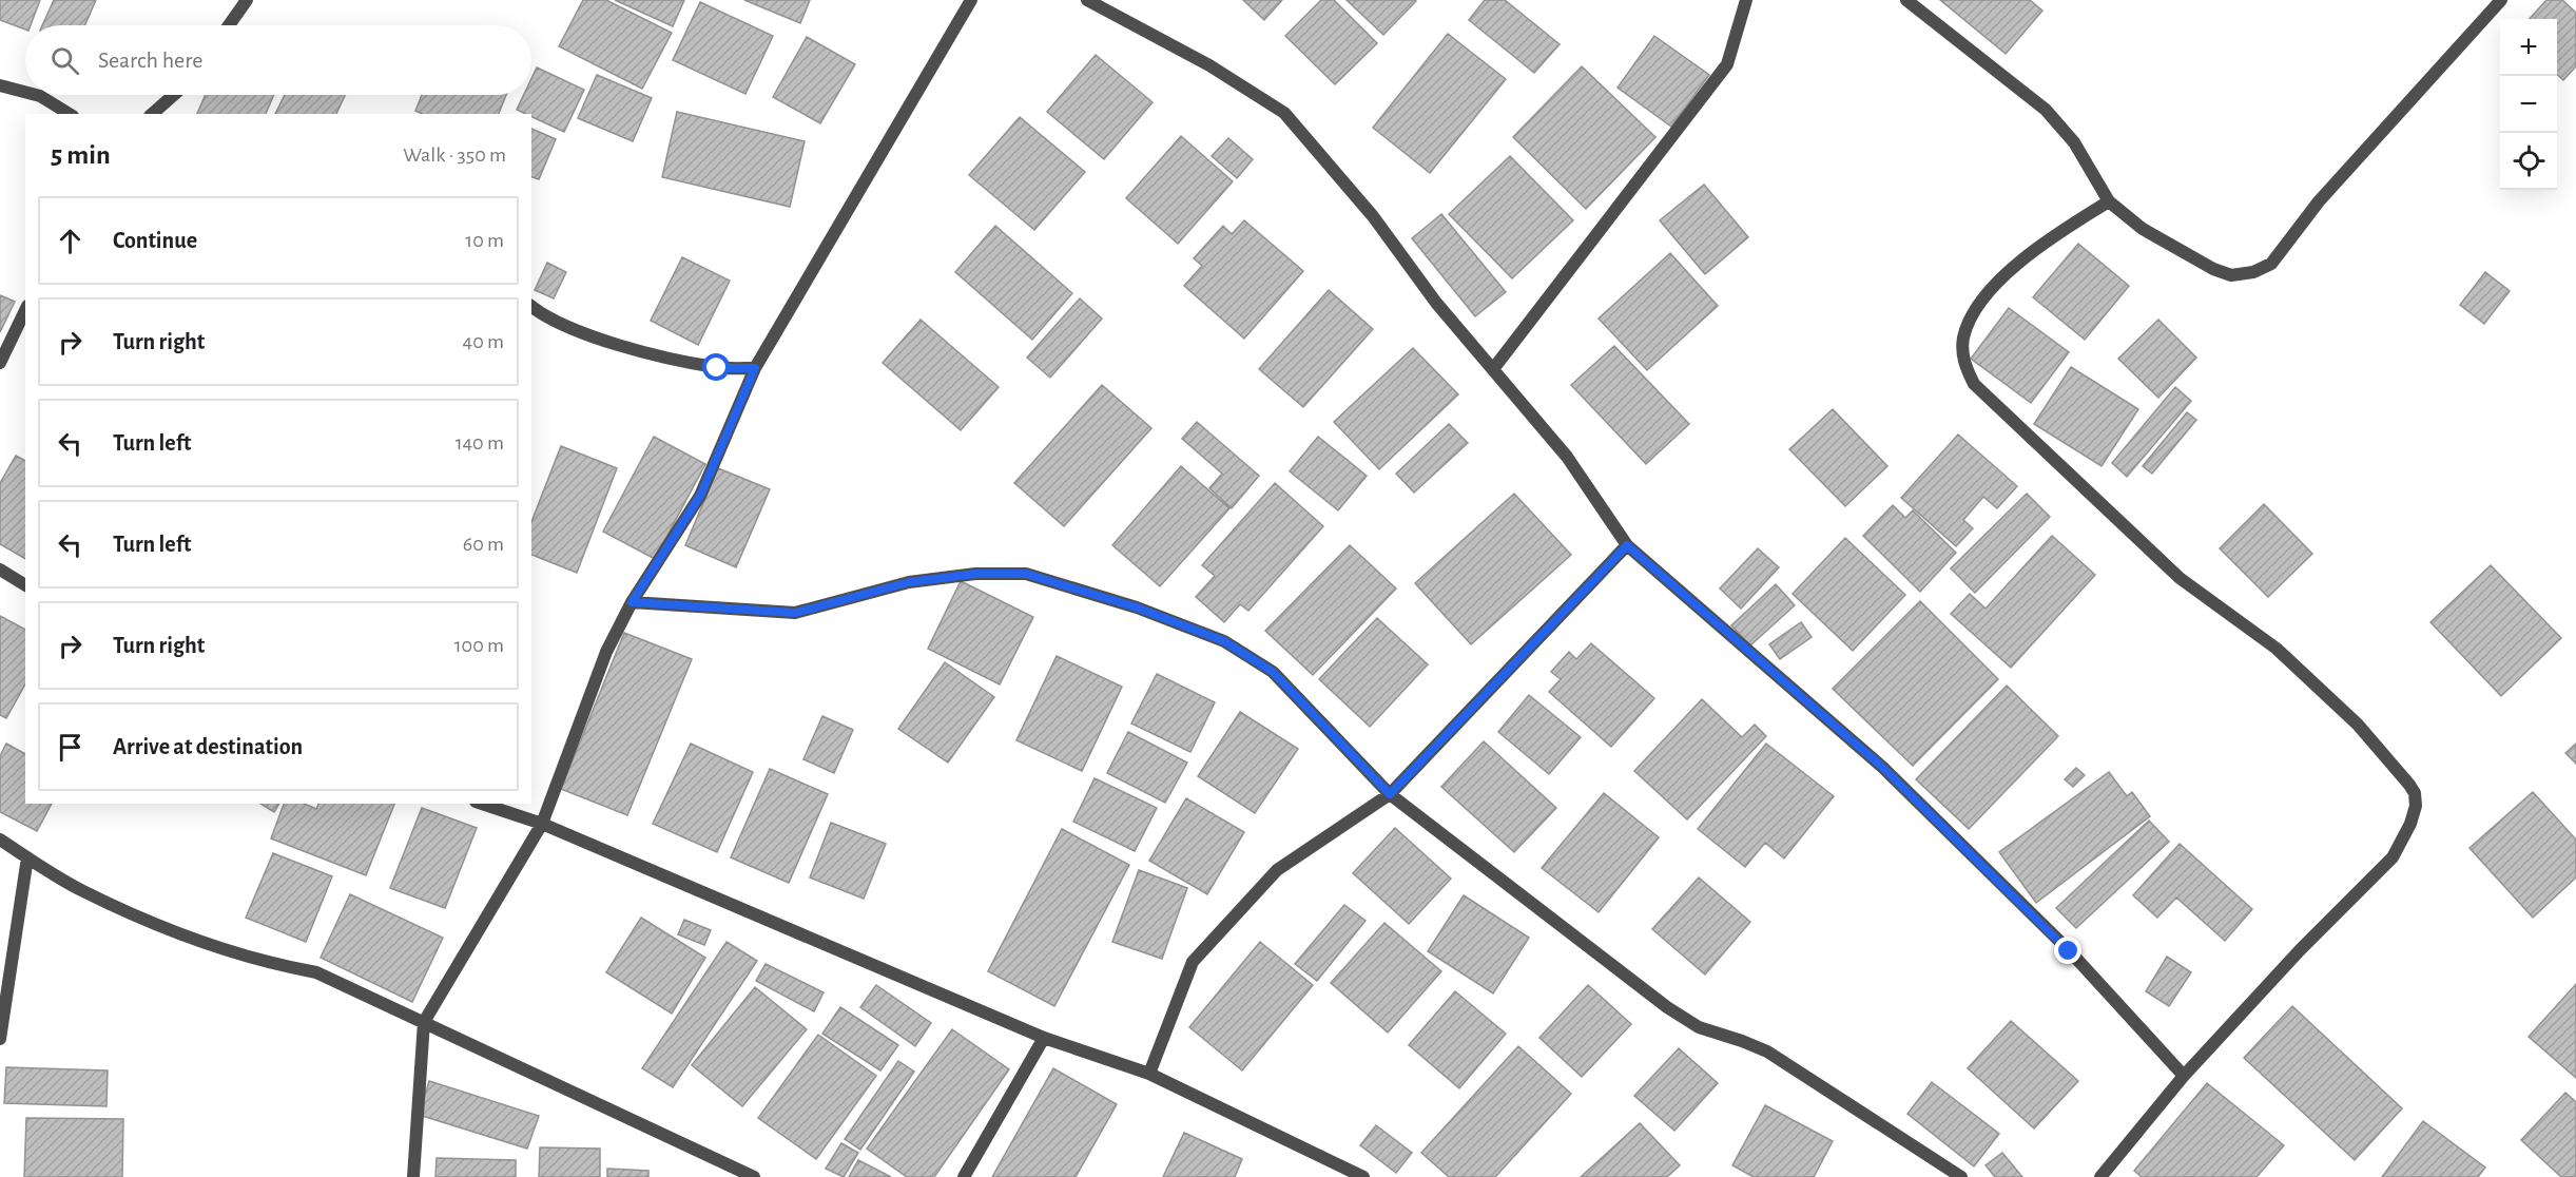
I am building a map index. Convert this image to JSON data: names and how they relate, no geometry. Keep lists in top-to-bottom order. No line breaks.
{"page":{"map_buttons":["+","−"],"search":"Search here","heading":["5 min","Walk · 350 m"],"list":[["Continue","10 m"],["Turn right","40 m"],["Turn left","140 m"],["Turn left","60 m"],["Turn right","100 m"],"Arrive at destination"]}}
